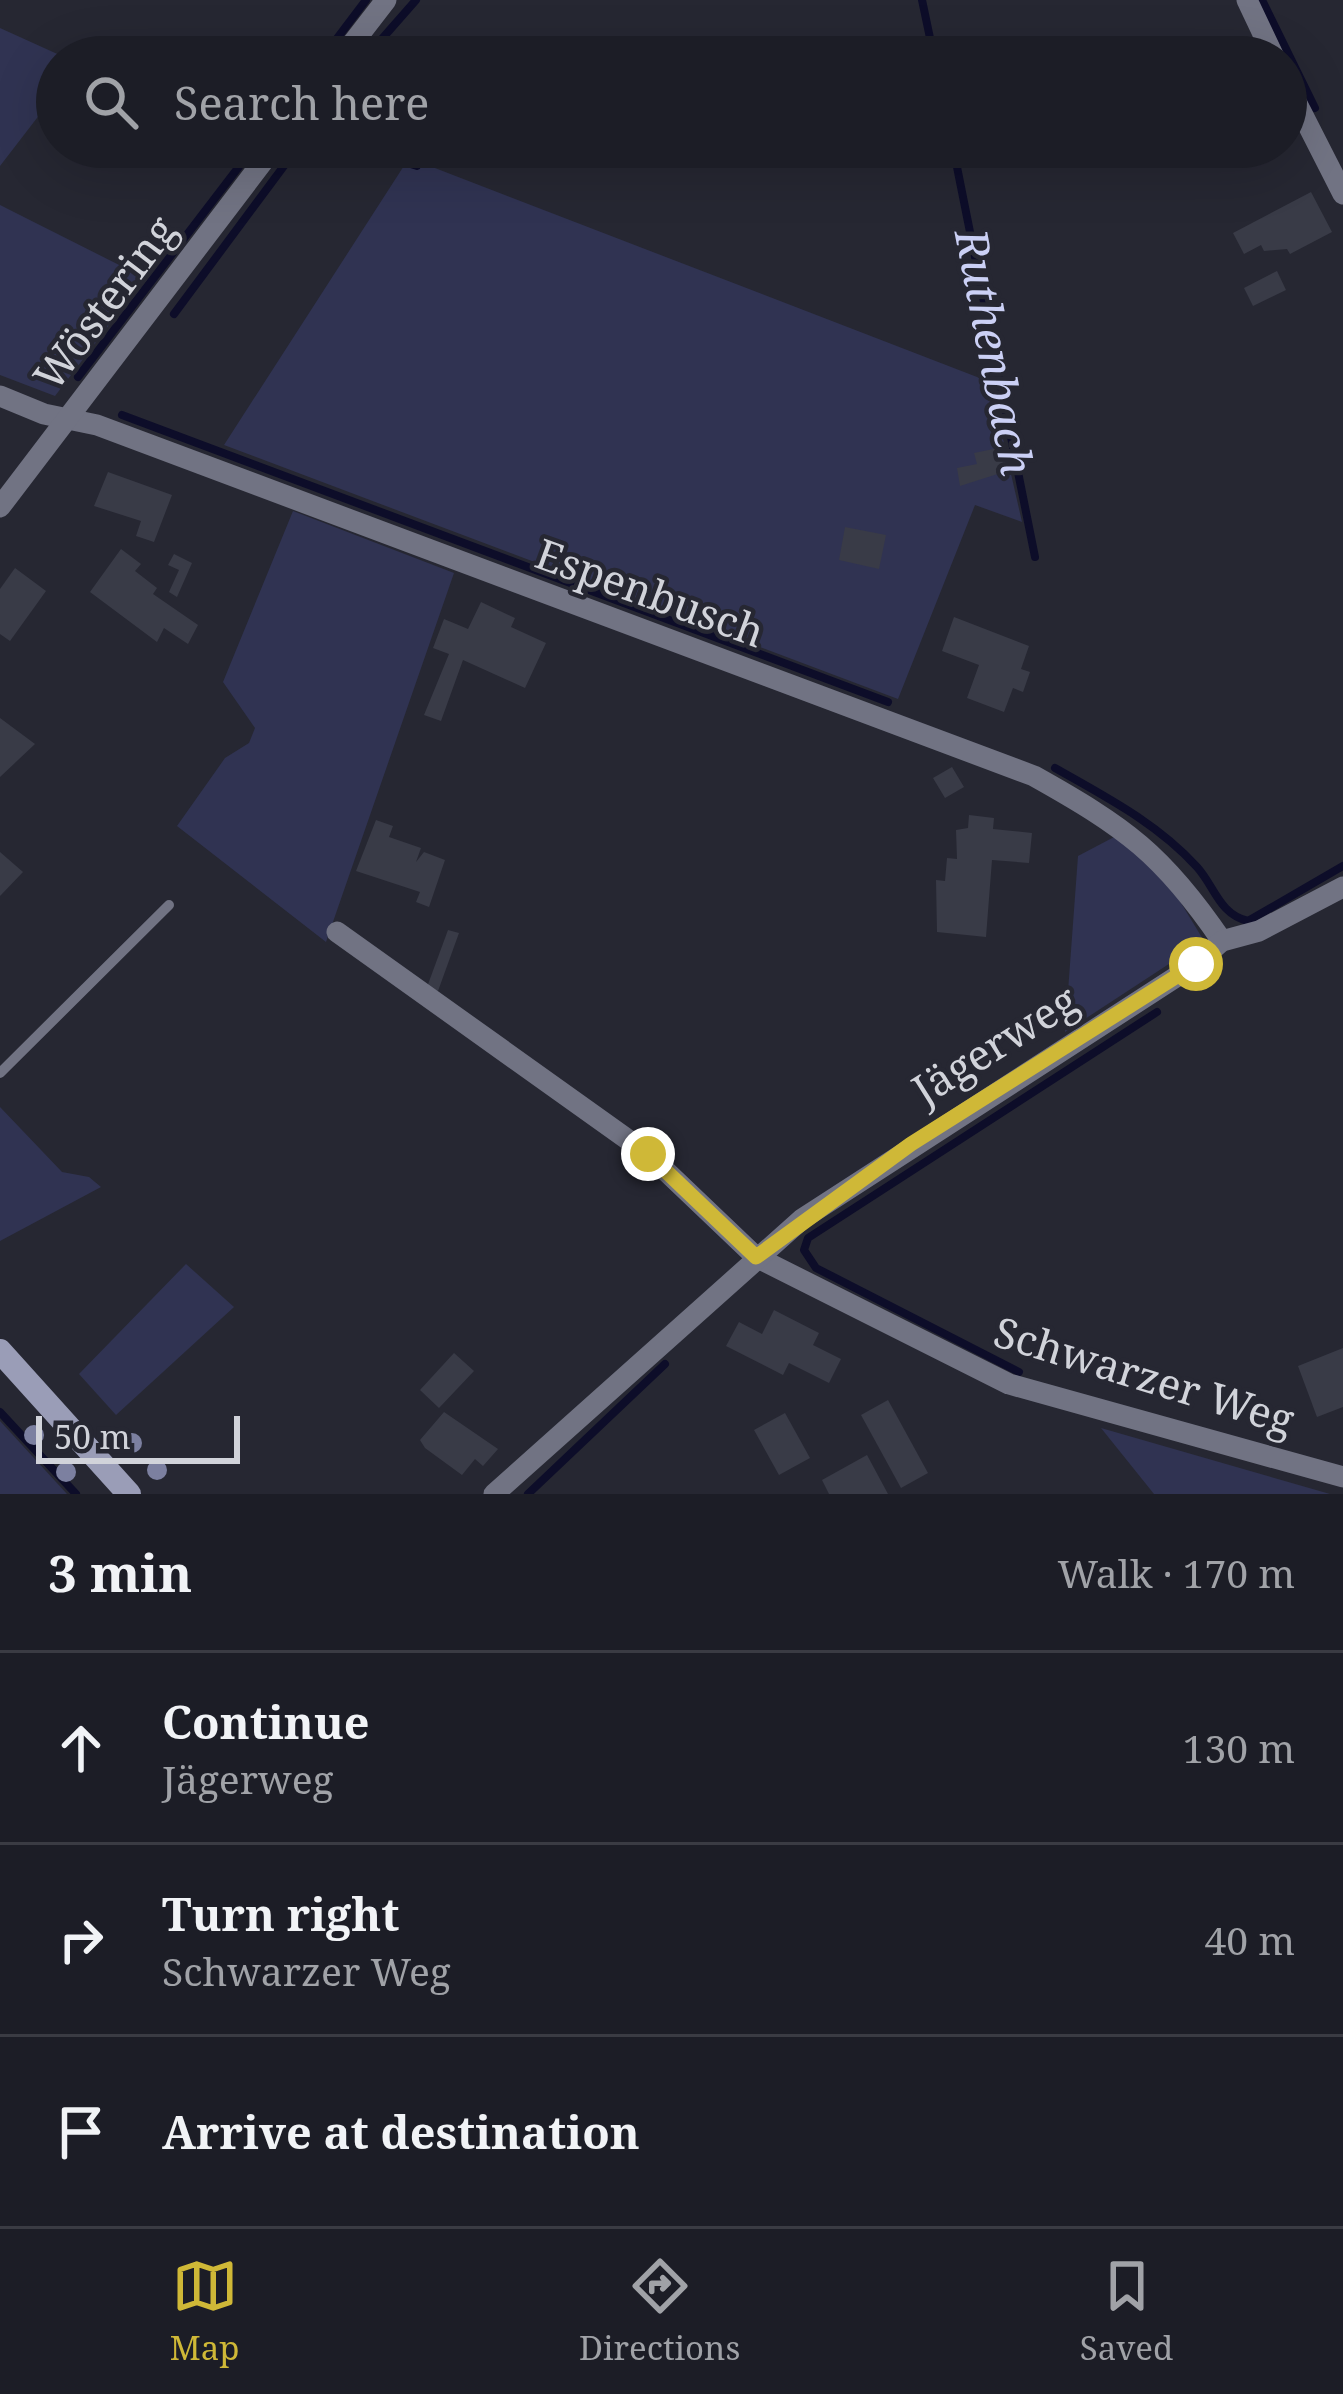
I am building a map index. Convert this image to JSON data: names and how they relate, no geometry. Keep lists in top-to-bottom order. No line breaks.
{"streets":{"street":["Wöstering","Espenbusch","Jägerweg","Schwarzer Weg"]},"crossings":[["Wöstering","Espenbusch"],["Espenbusch","Jägerweg"],["Jägerweg","Schwarzer Weg"]],"water":["Ruthenbach"],"scale_bar":"50 m","page":{"search":"Search here","scale":"50 m","heading":["3 min","Walk · 170 m"],"list":[["Continue","Jägerweg","130 m"],["Turn right","Schwarzer Weg","40 m"],"Arrive at destination"],"nav":["Map","Directions","Saved"]}}
